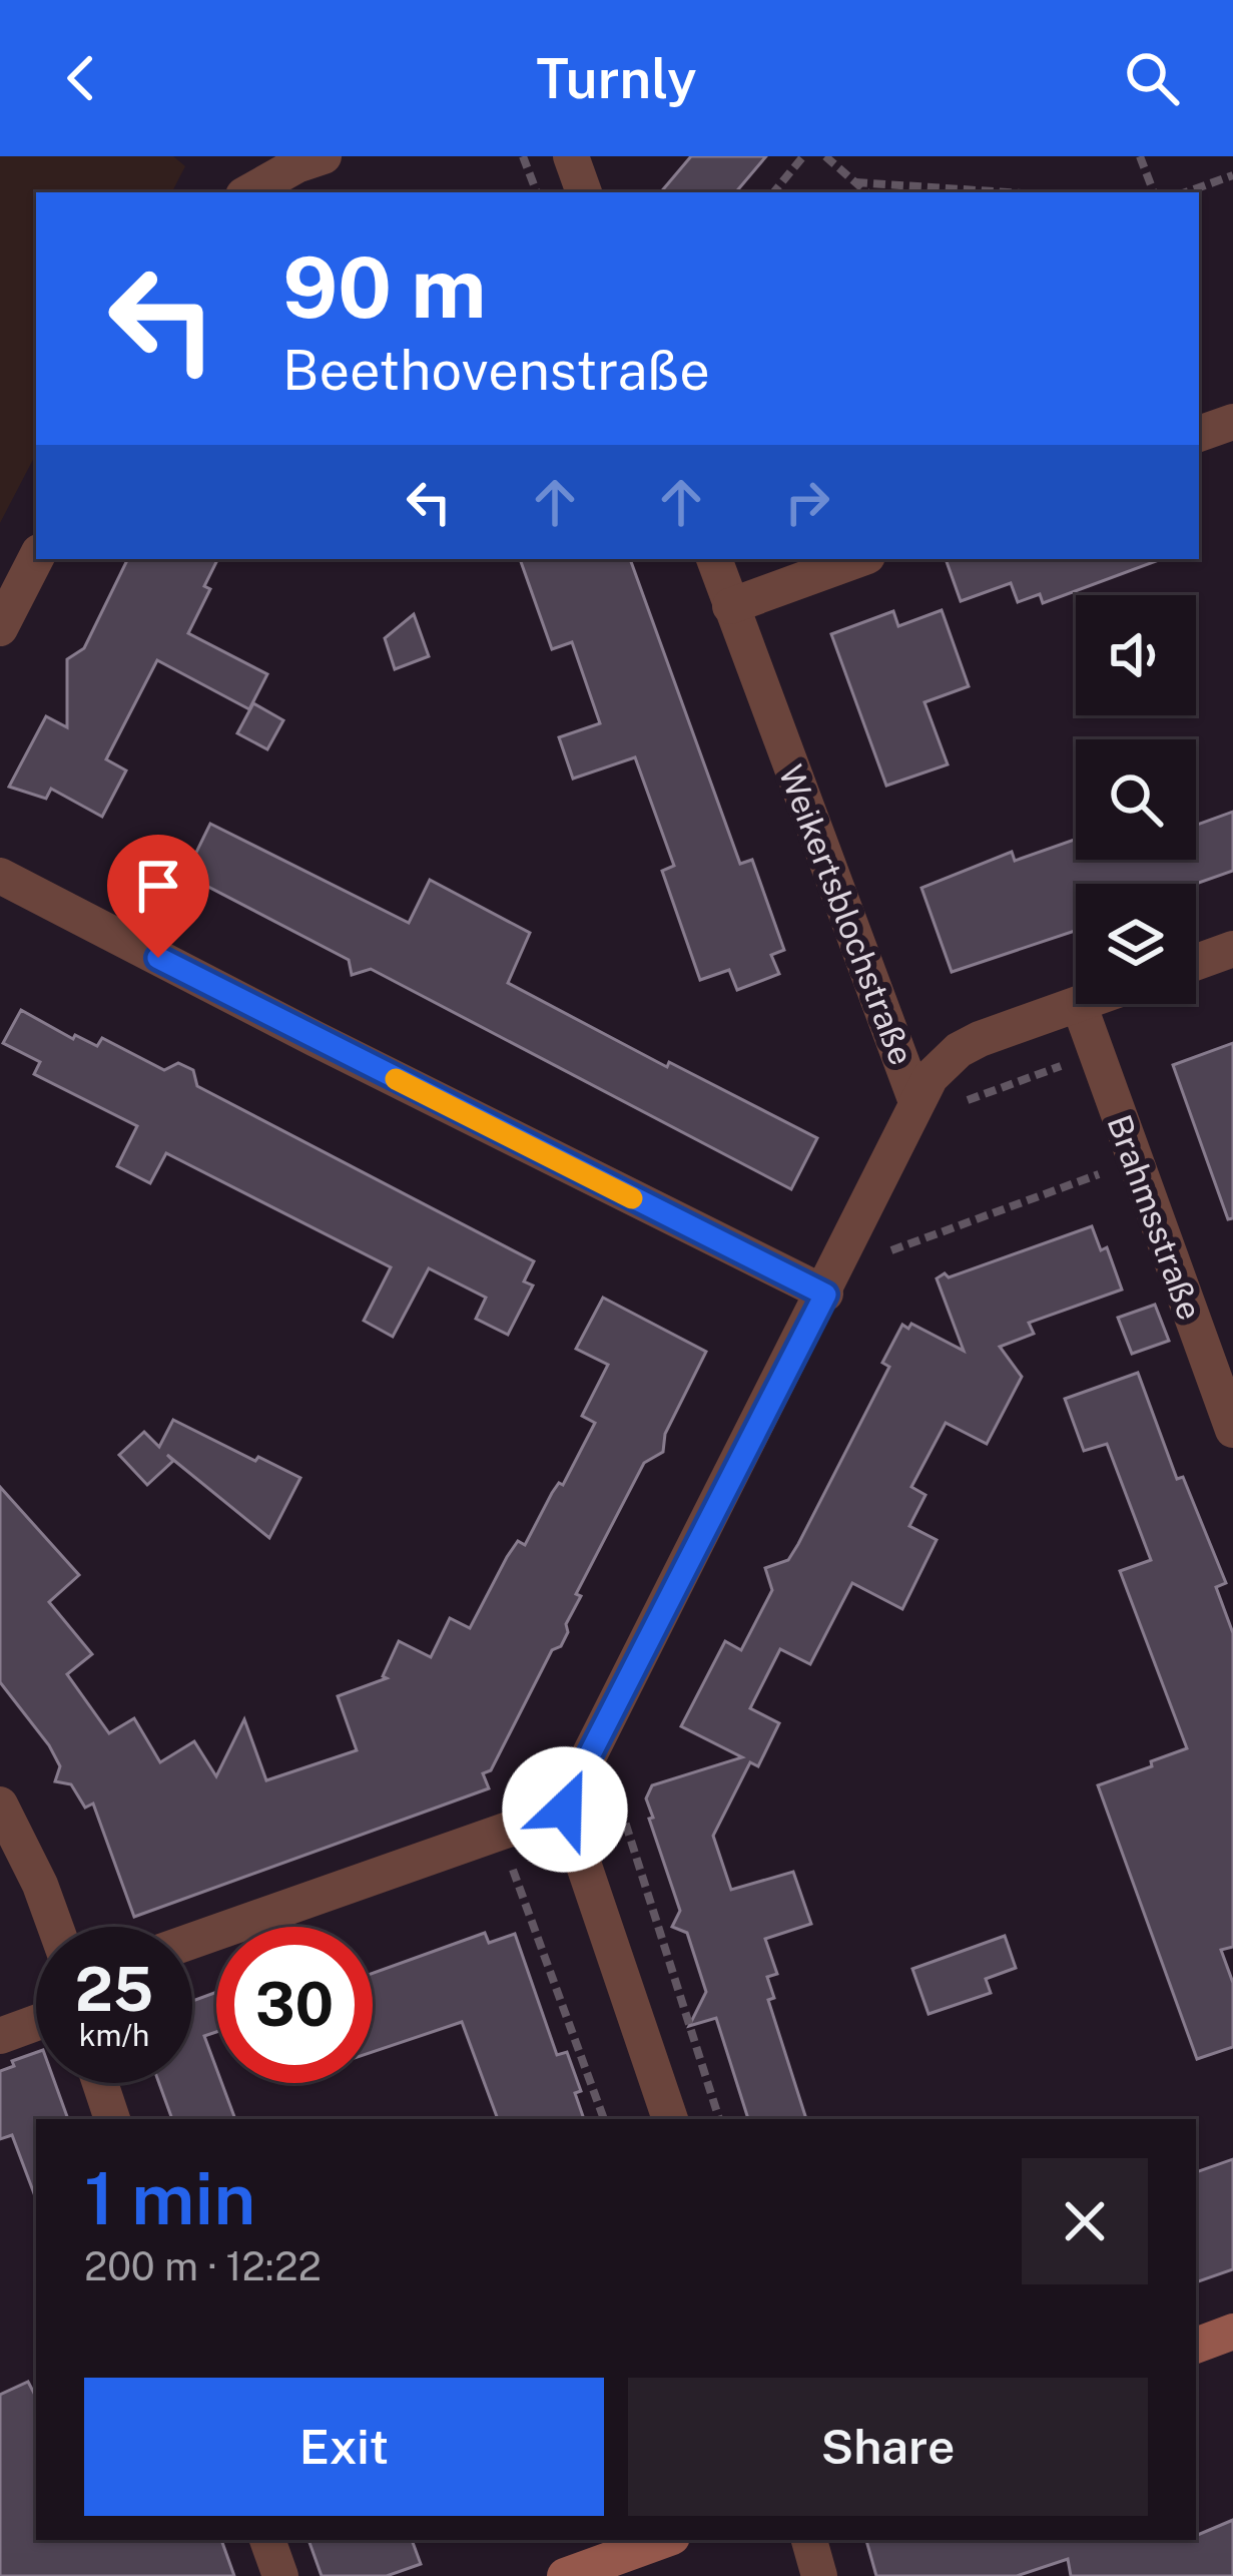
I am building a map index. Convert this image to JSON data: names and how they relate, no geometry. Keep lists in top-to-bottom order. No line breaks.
{"streets":{"street":["Weikertsblochstraße","Brahmsstraße"]},"page":{"header":"Turnly","turn":["90 m","Beethovenstraße"],"speed":"25 km/h","limit":"30","heading":["1 min","200 m · 12:22"],"buttons":["Exit","Share"]}}
